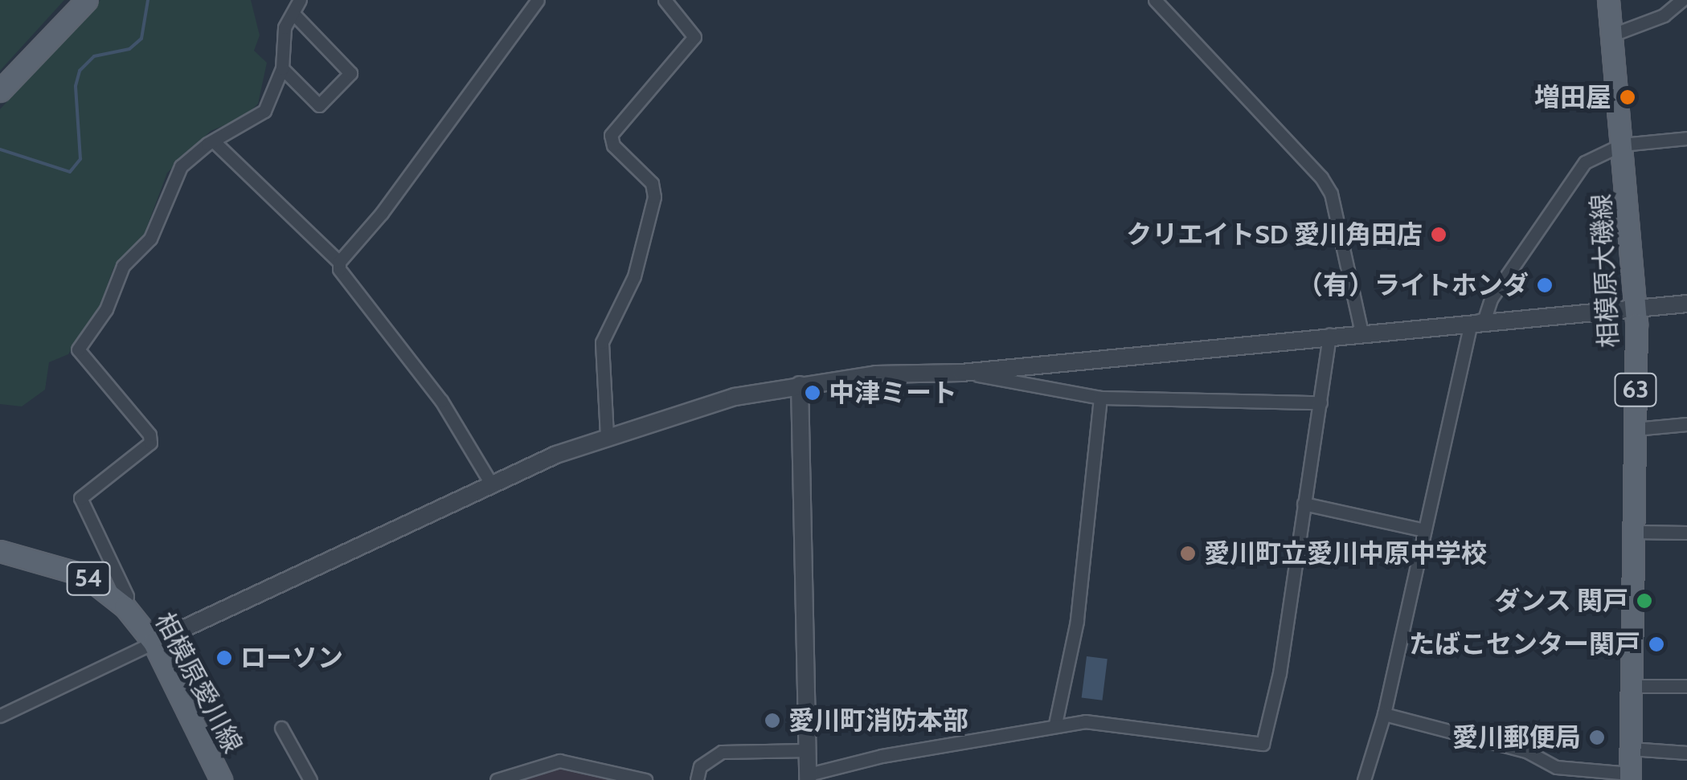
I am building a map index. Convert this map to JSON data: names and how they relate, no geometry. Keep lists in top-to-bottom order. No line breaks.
{"streets":{"main road":["相模原大磯線","63","54","相模原愛川線"]},"places":["増田屋","クリエイトSD 愛川角田店","（有）ライトホンダ","中津ミート","愛川町立愛川中原中学校","ダンス 関戸","たばこセンター関戸","ローソン","愛川町消防本部","愛川郵便局"]}
